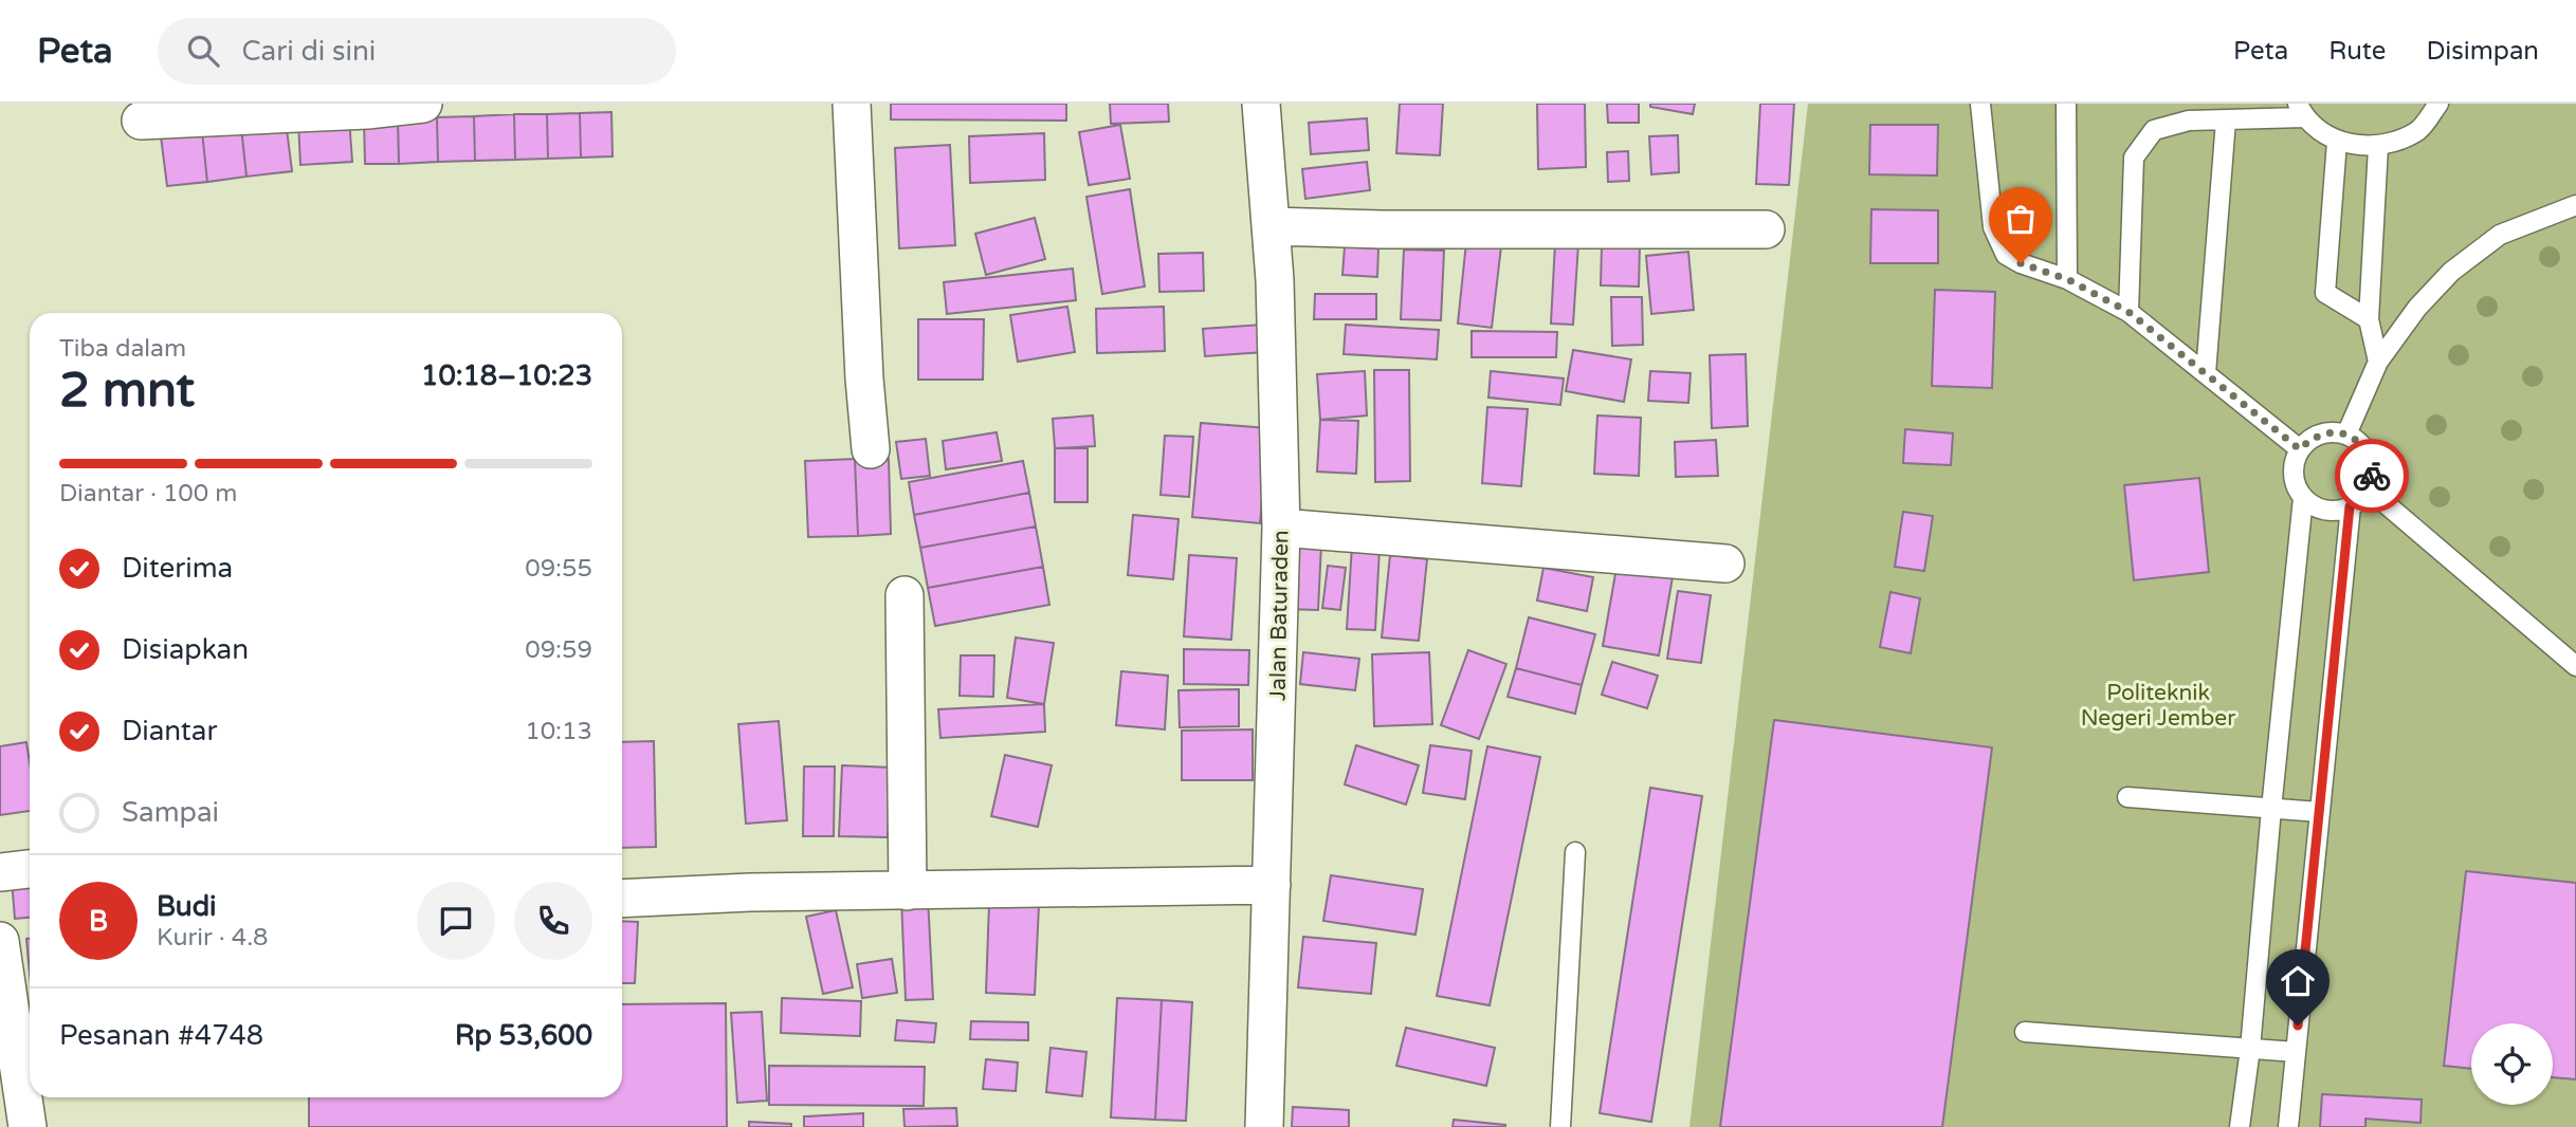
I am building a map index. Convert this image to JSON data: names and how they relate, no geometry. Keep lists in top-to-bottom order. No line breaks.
{"streets":{"street":["Jalan Baturaden"]},"parks":["Politeknik Negeri Jember"],"page":{"header":"Peta","search":"Cari di sini","nav":["Peta","Rute","Disimpan"],"heading":["2 mnt","Tiba dalam","10:18–10:23"],"panel":["Budi","Kurir · 4.8","Pesanan #4748","Rp 53,600"],"bar":"Diantar · 100 m","list":[["Diterima","09:55"],["Disiapkan","09:59"],["Diantar","10:13"],"Sampai"],"round":"B"}}
